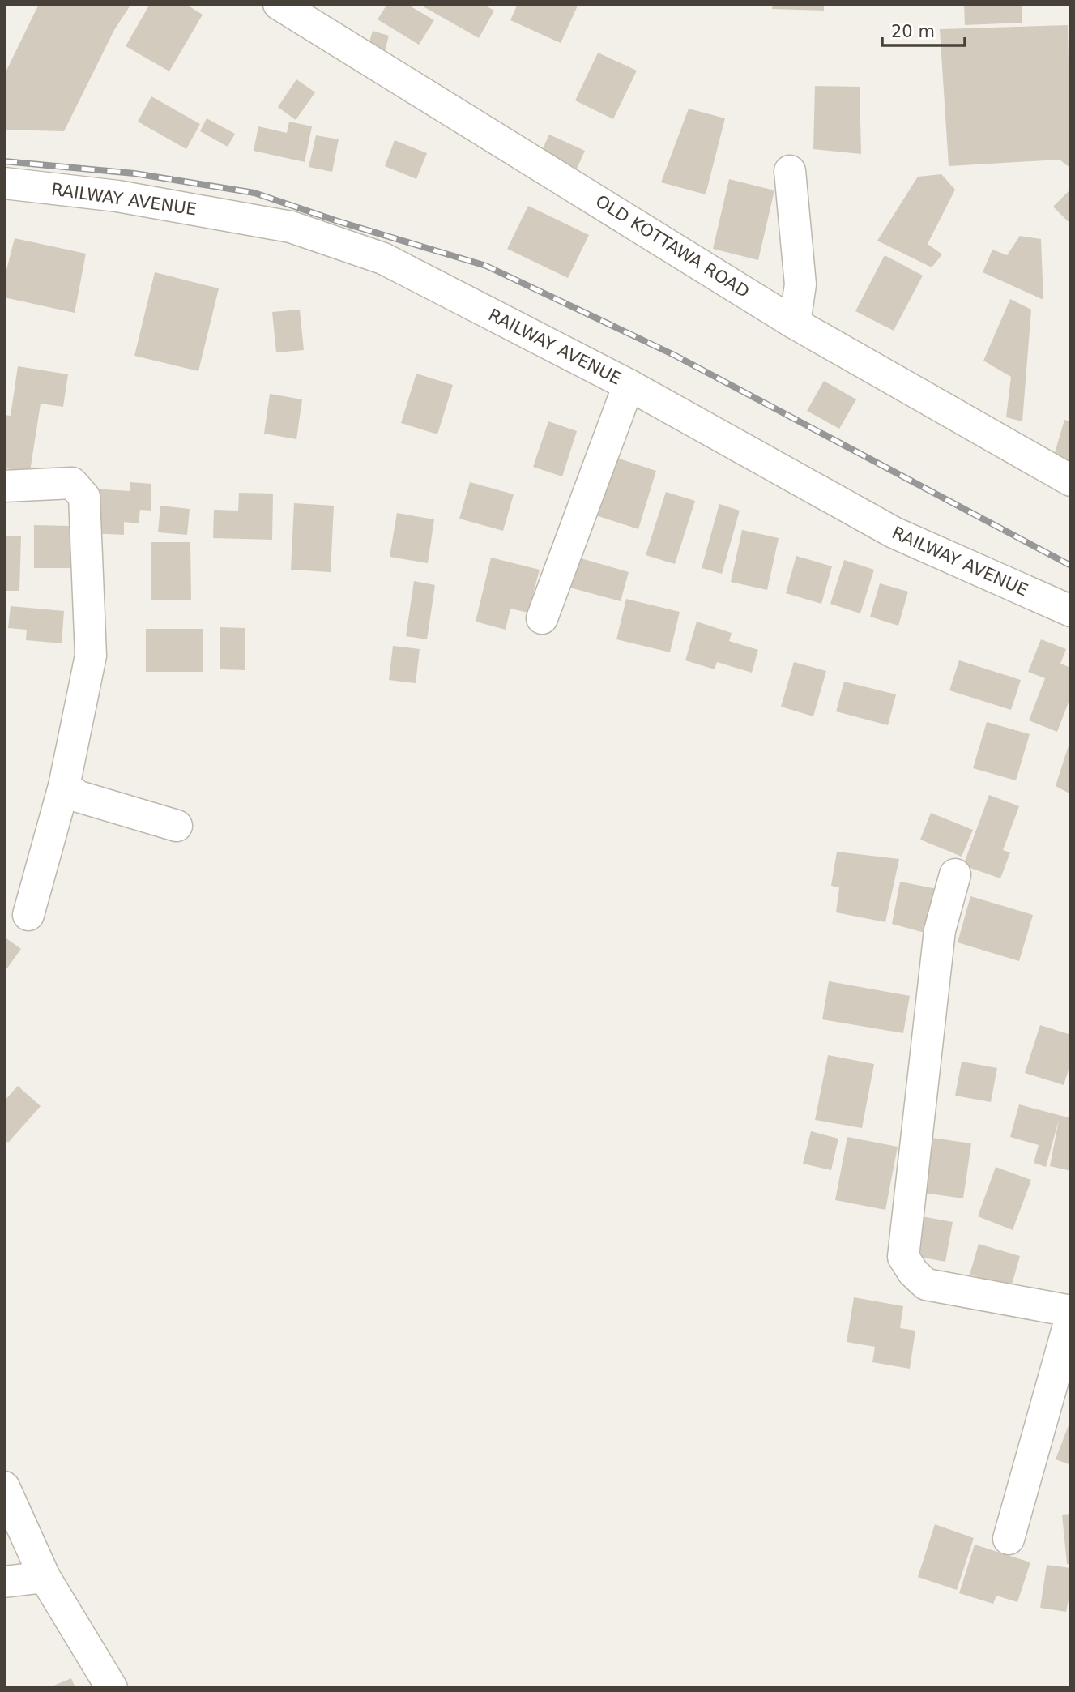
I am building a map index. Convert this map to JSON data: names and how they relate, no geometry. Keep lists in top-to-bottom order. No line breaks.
{"streets":{"street":["RAILWAY AVENUE","OLD KOTTAWA ROAD"]},"scale_bar":"20 m"}
